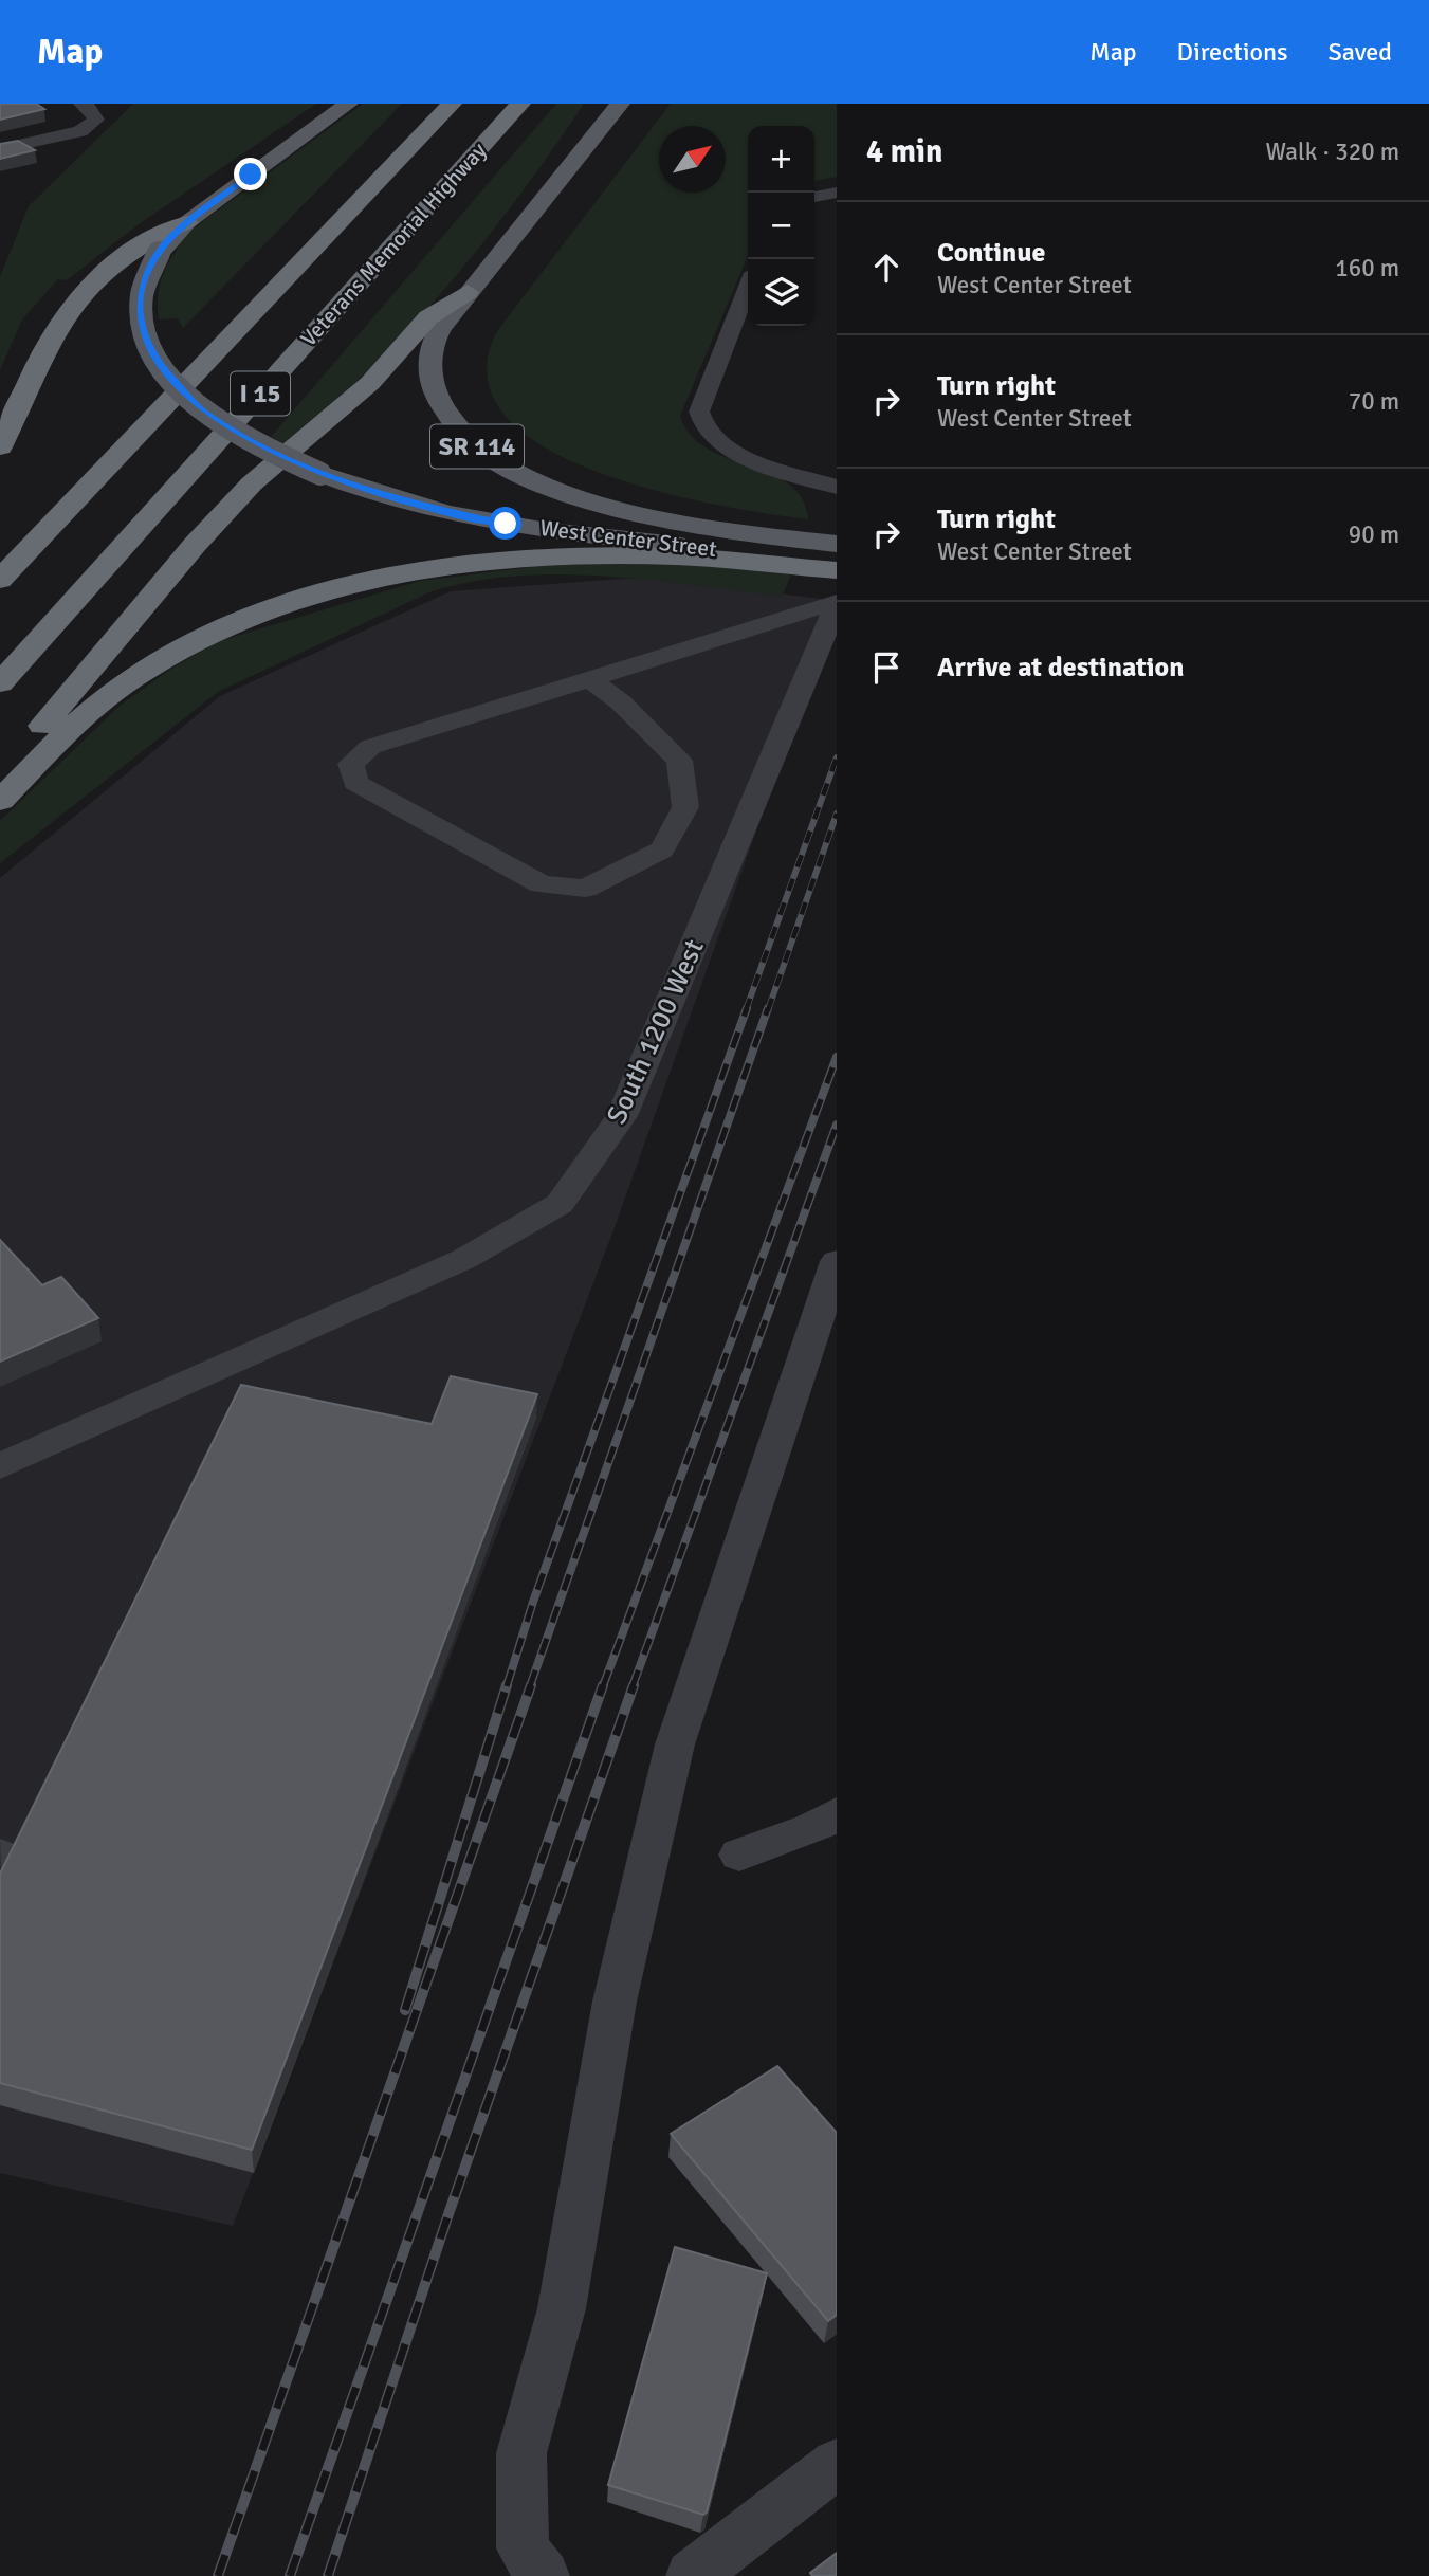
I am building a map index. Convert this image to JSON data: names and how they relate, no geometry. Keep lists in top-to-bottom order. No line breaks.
{"streets":{"highway":["Veterans Memorial Highway","I 15"],"main road":["SR 114","West Center Street"],"street":["South 1200 West"]},"north":"top right","page":{"header":"Map","nav":["Map","Directions","Saved"],"heading":["4 min","Walk · 320 m"],"map_buttons":["+","−"],"list":[["Continue","West Center Street","160 m"],["Turn right","West Center Street","70 m"],["Turn right","West Center Street","90 m"],"Arrive at destination"]}}
